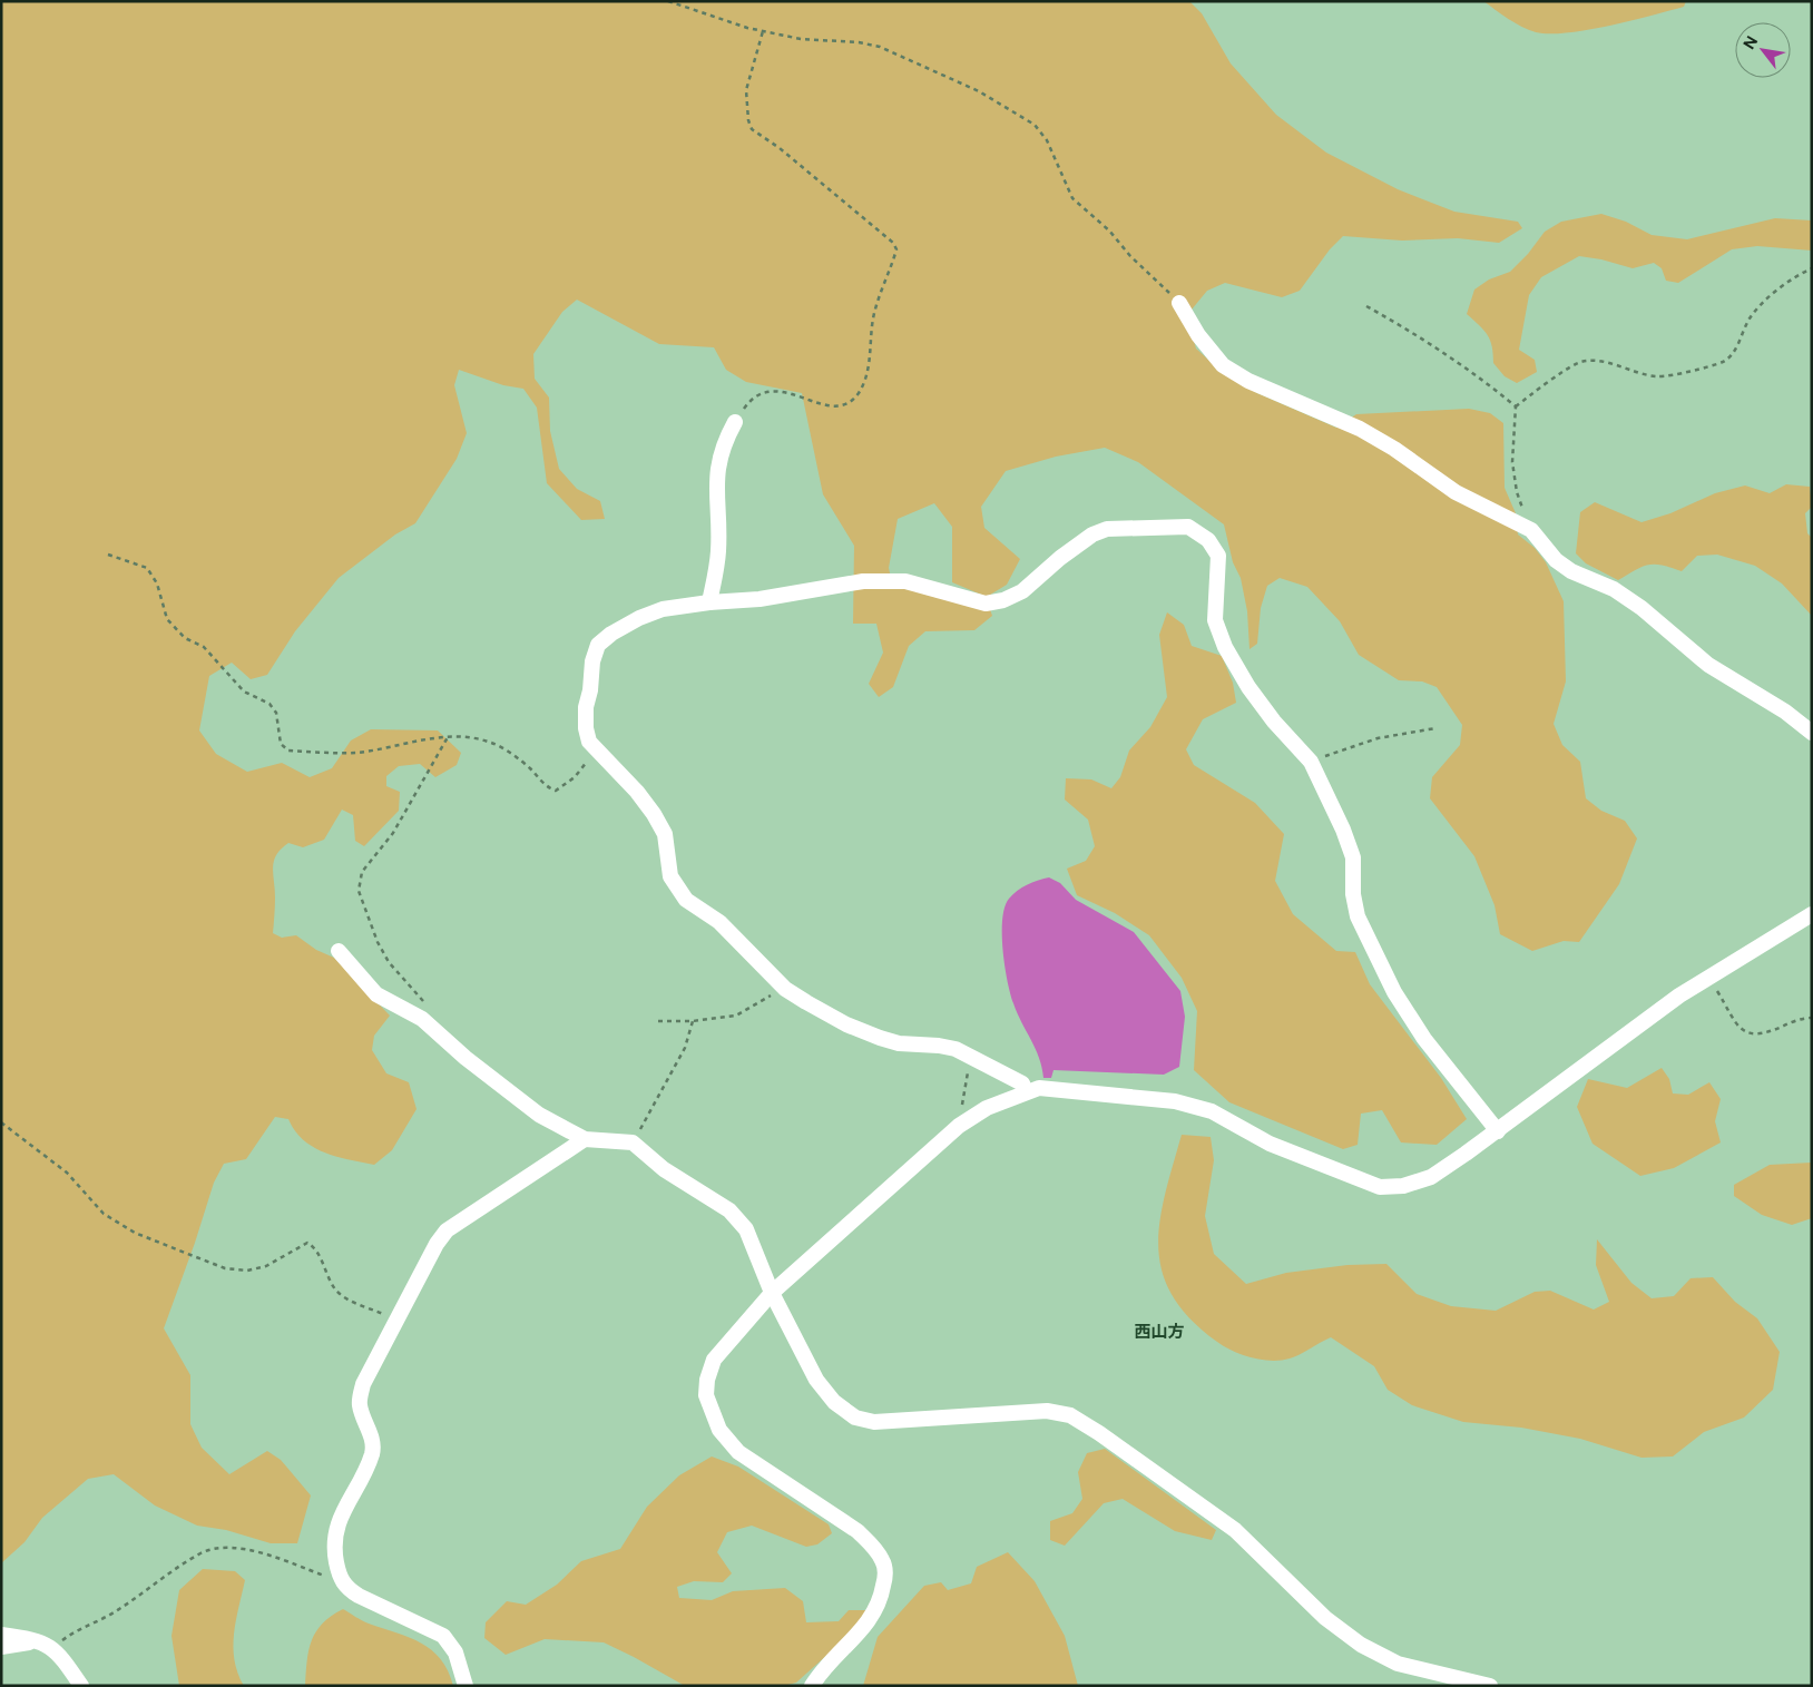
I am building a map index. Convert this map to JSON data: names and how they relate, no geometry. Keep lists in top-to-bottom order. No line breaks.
{"districts":["西山方"],"north":"top left"}
